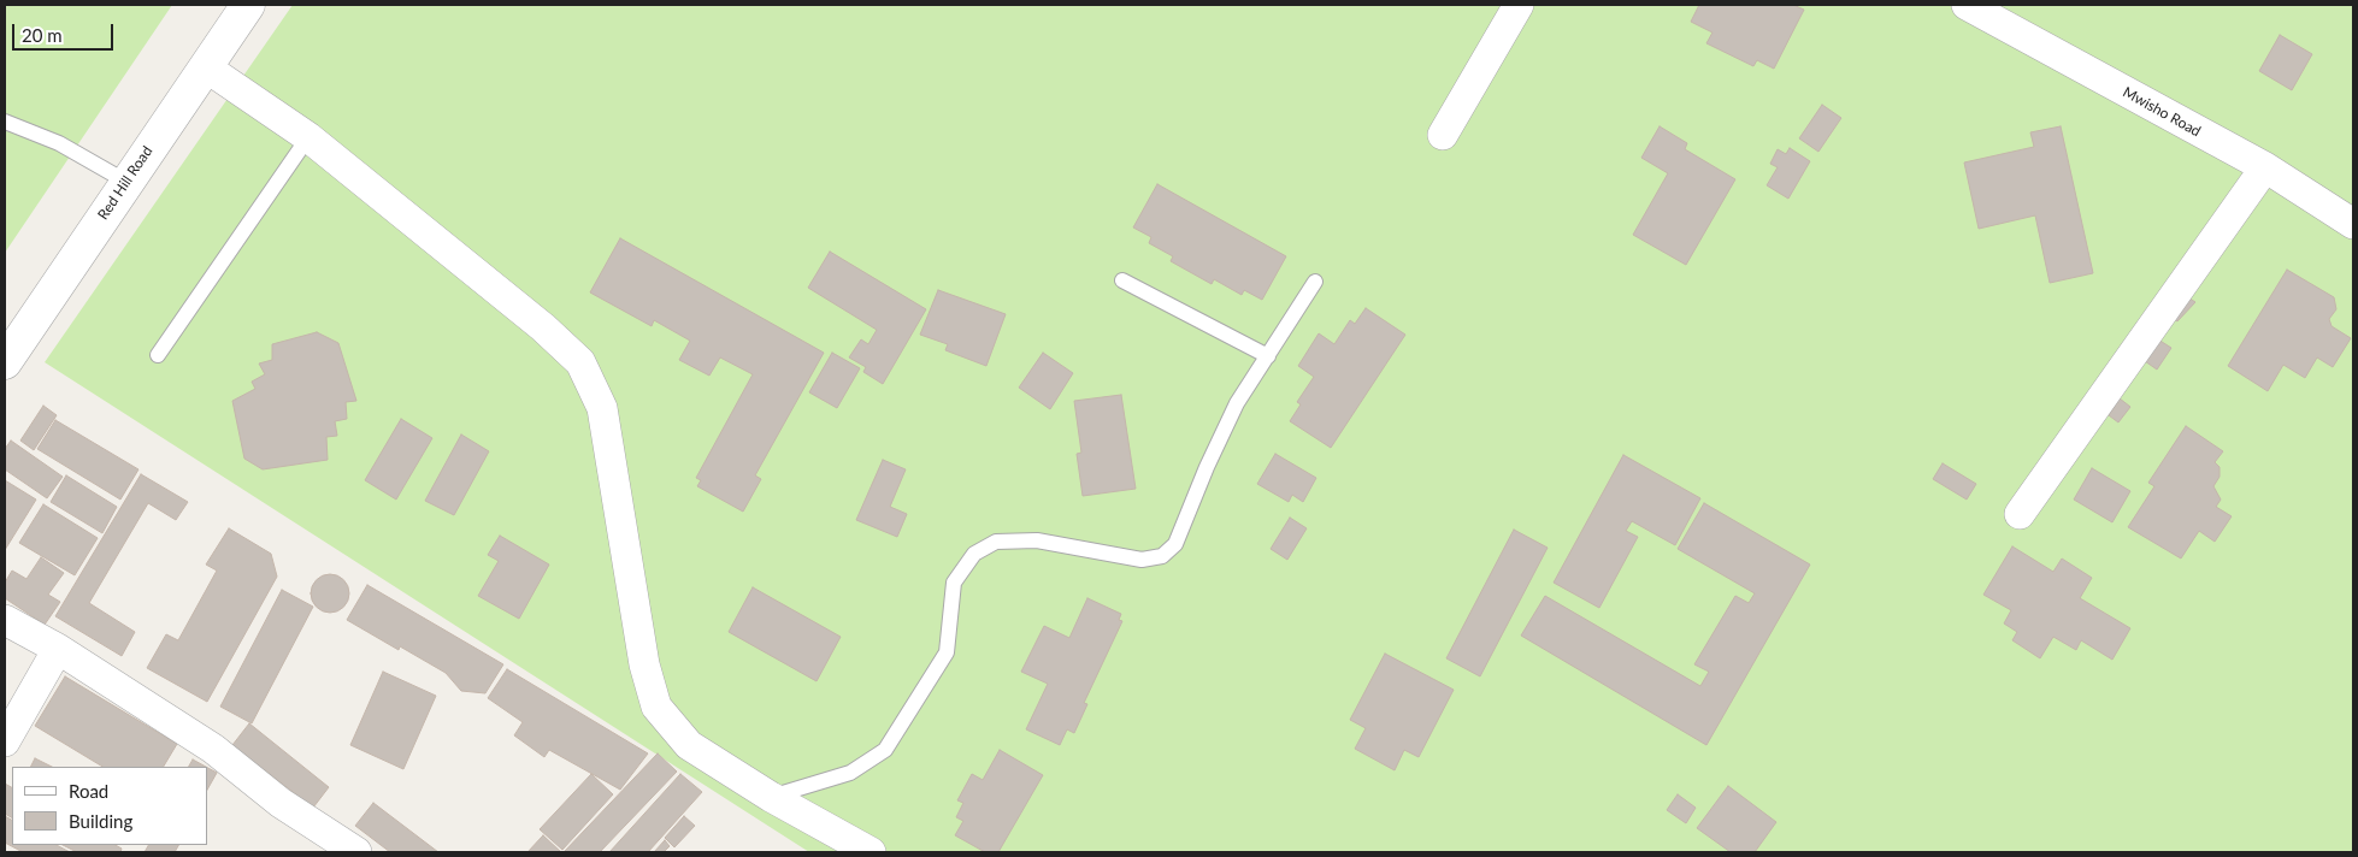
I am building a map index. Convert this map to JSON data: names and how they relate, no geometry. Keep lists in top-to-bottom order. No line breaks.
{"streets":{"street":["Mwisho Road","Red Hill Road"]},"legend":["Road","Building"],"scale_bar":"20 m"}
